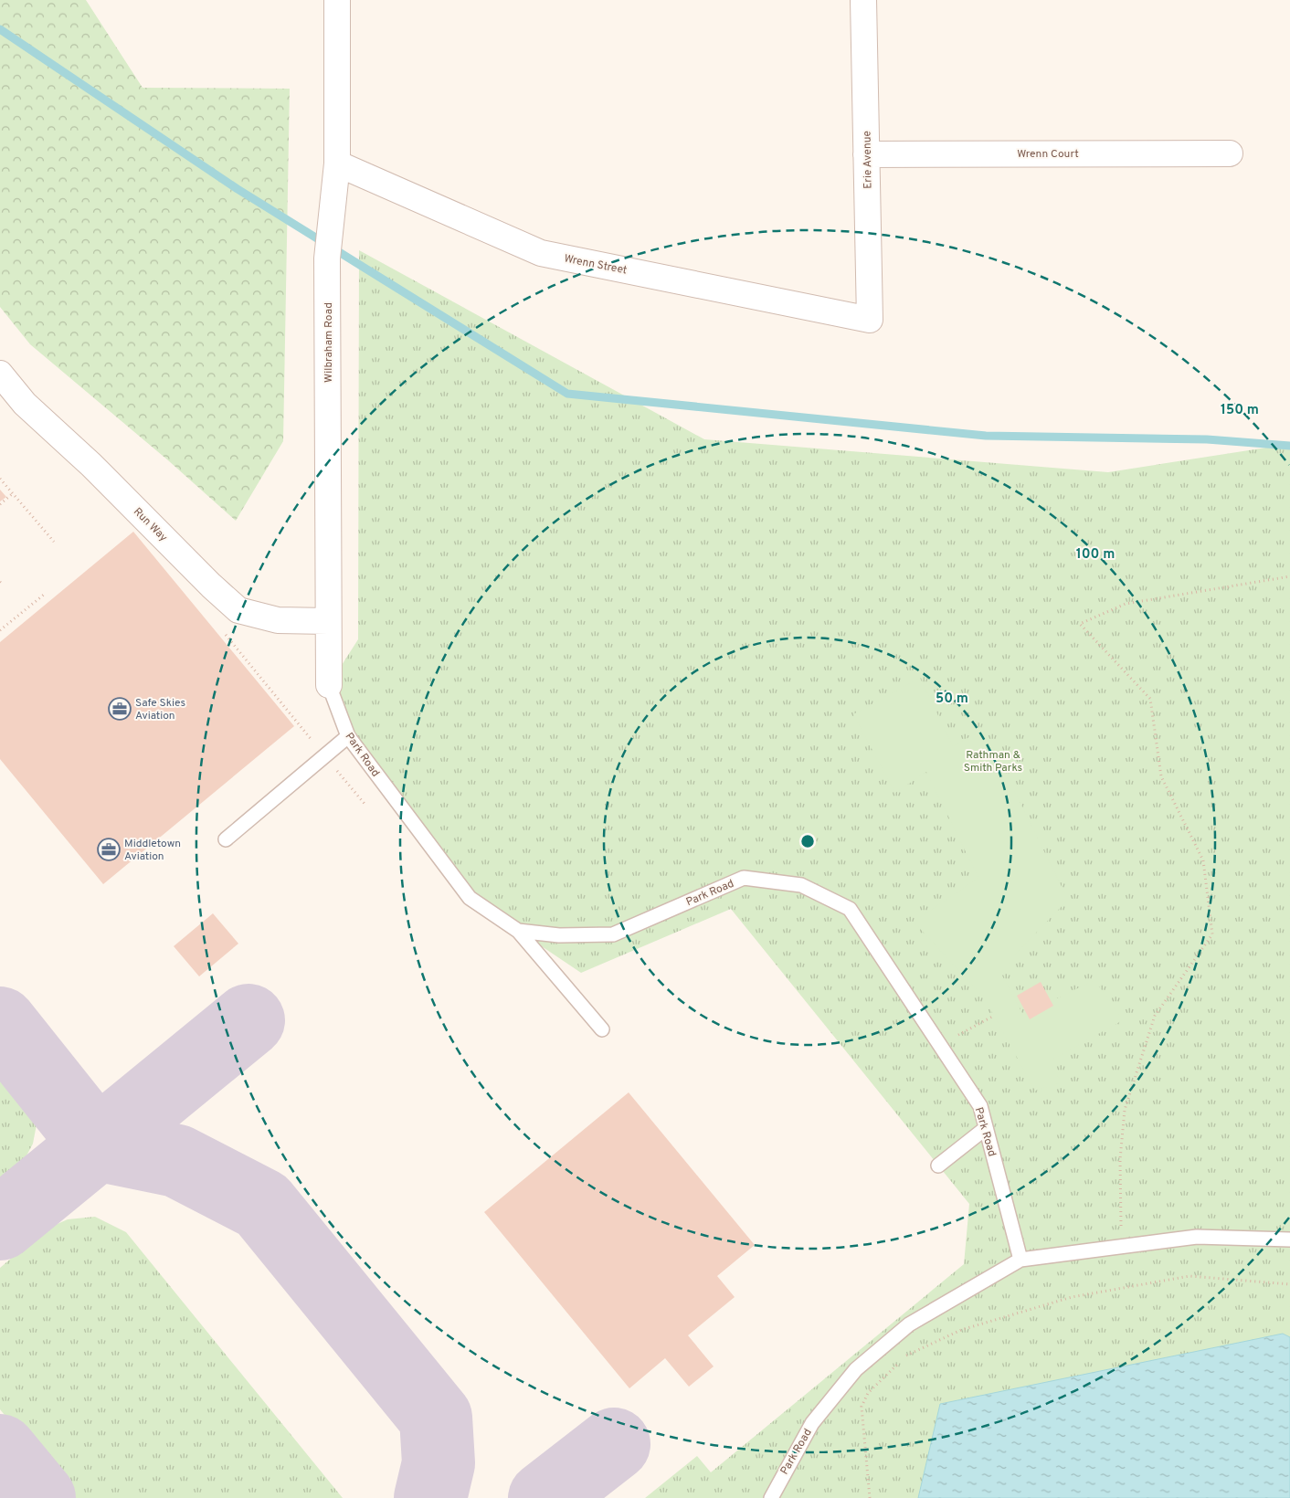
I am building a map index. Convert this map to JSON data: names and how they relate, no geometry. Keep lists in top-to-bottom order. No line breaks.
{"streets":{"street":["Wrenn Court","Erie Avenue","Wrenn Street","Wilbraham Road","Run Way"],"lane":["Park Road"]},"crossings":[["Wrenn Court","Erie Avenue"],["Erie Avenue","Wrenn Street"],["Wrenn Street","Wilbraham Road"],["Wilbraham Road","Run Way"],["Wilbraham Road","Park Road"]],"parks":["Rathman & Smith Parks"],"places":{"office":["Safe Skies Aviation","Middletown Aviation"]},"rings":["150 m","100 m","50 m"]}
